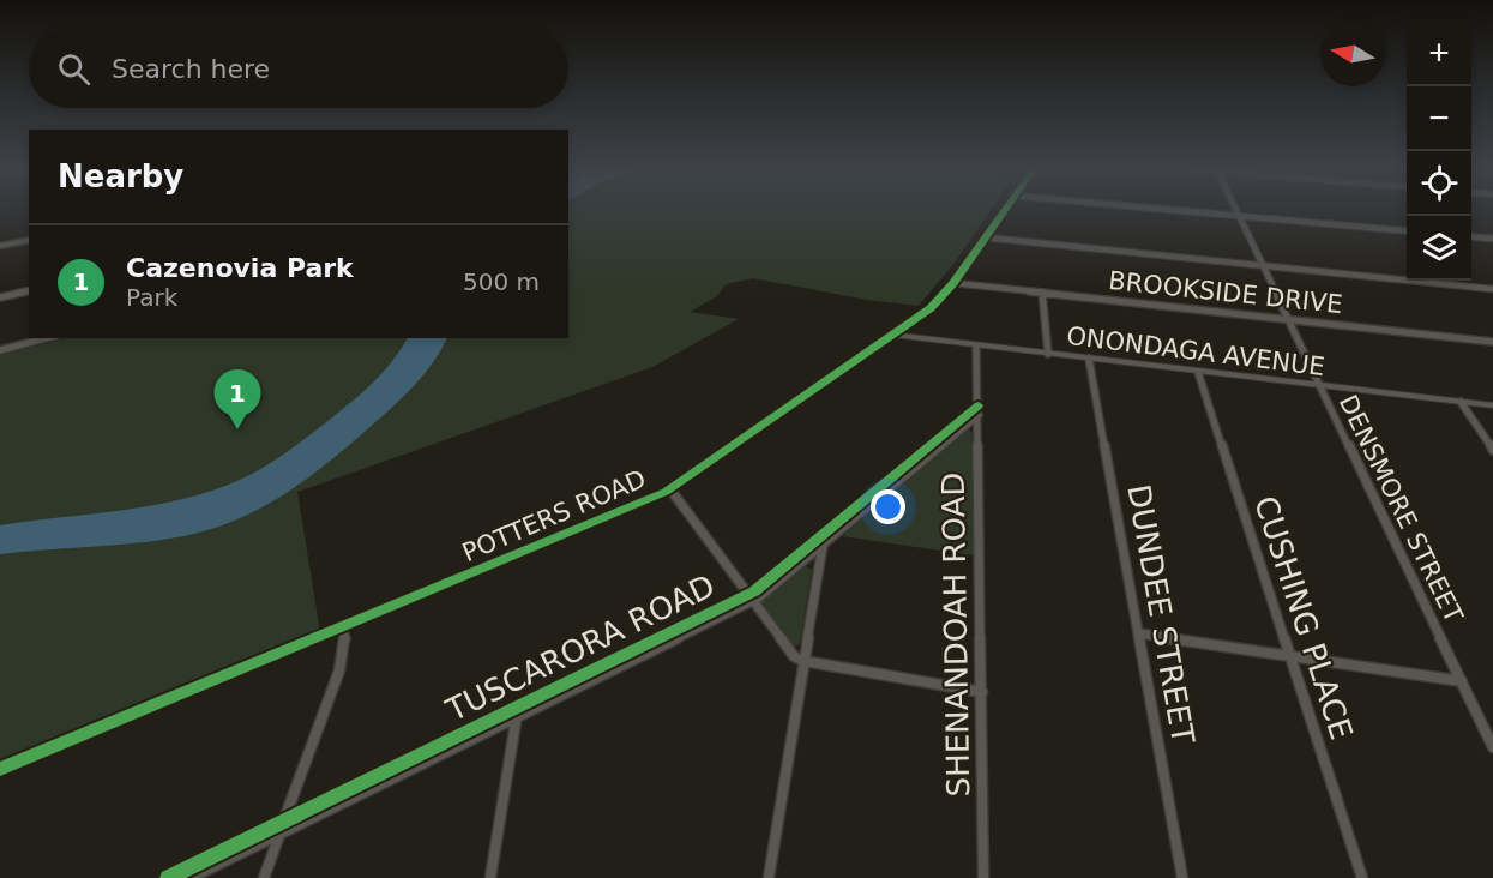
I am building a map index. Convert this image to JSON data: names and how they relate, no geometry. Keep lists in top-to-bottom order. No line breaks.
{"streets":{"street":["BROOKSIDE DRIVE","ONONDAGA AVENUE","DENSMORE STREET","POTTERS ROAD","DUNDEE STREET","CUSHING PLACE","SHENANDOAH ROAD","TUSCARORA ROAD"]},"crossings":[["BROOKSIDE DRIVE","DENSMORE STREET"],["BROOKSIDE DRIVE","POTTERS ROAD"],["ONONDAGA AVENUE","DENSMORE STREET"],["ONONDAGA AVENUE","POTTERS ROAD"],["ONONDAGA AVENUE","DUNDEE STREET"],["ONONDAGA AVENUE","CUSHING PLACE"],["ONONDAGA AVENUE","SHENANDOAH ROAD"],["SHENANDOAH ROAD","TUSCARORA ROAD"]],"north":"left","page":{"map_buttons":["+","−"],"search":"Search here","heading":"Nearby","list":[{"mark":"1","name":"Cazenovia Park","note":"Park","value":"500 m"}],"pins":"1"}}
